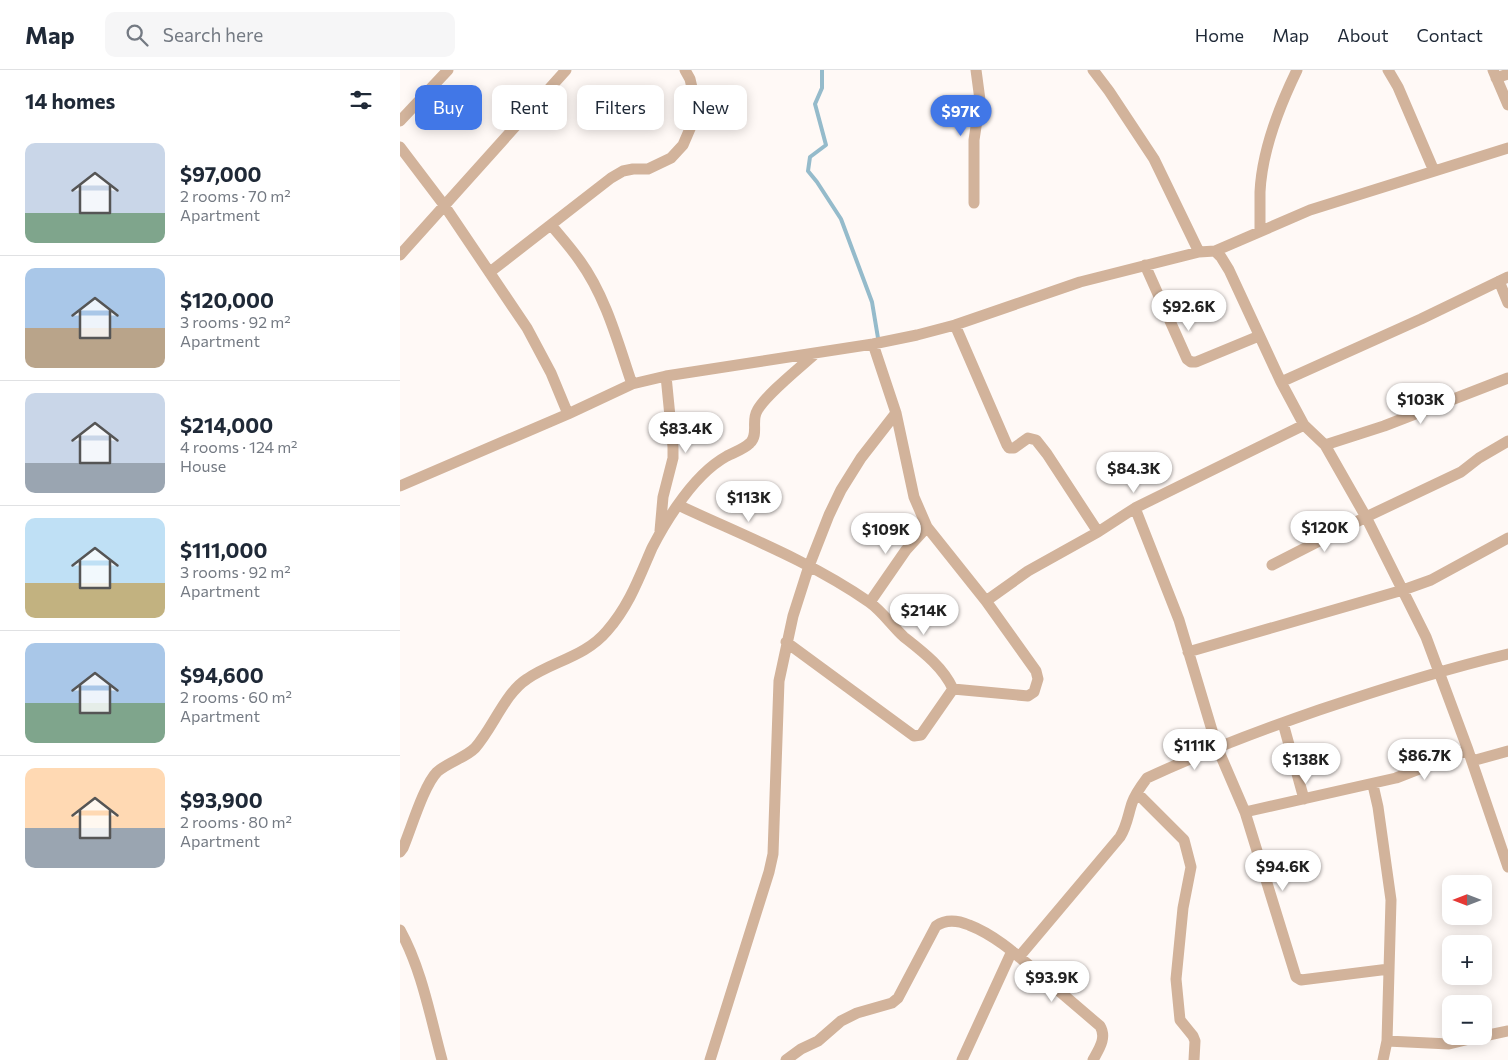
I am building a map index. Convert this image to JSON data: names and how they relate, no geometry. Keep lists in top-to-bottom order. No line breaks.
{"north":"left","page":{"header":"Map","search":"Search here","nav":["Home","Map","About","Contact"],"heading":"14 homes","chip":["Buy","Rent","Filters","New"],"price":["$97K","$92.6K","$103K","$83.4K","$84.3K","$113K","$120K","$109K","$214K","$111K","$86.7K","$138K","$94.6K","$93.9K"],"list":[{"name":"$97,000","note":"2 rooms · 70 m² · Apartment"},{"name":"$120,000","note":"3 rooms · 92 m² · Apartment"},{"name":"$214,000","note":"4 rooms · 124 m² · House"},{"name":"$111,000","note":"3 rooms · 92 m² · Apartment"},{"name":"$94,600","note":"2 rooms · 60 m² · Apartment"},{"name":"$93,900","note":"2 rooms · 80 m² · Apartment"}],"map_buttons":["+","−"]}}
